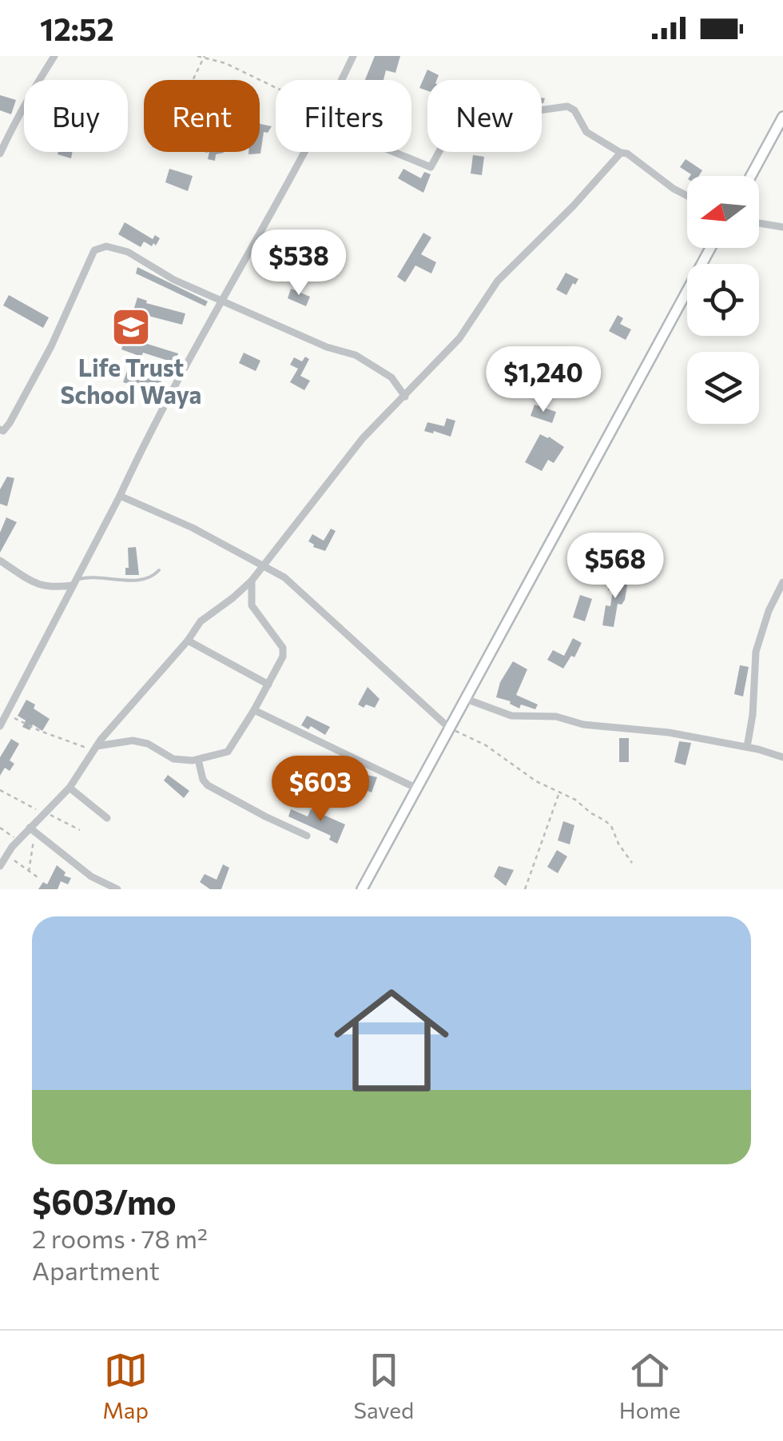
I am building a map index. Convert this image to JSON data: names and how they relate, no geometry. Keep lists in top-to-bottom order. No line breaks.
{"places":{"school or university":["Life Trust School Waya"]},"north":"left","page":{"status":"12:52","chip":["Buy","Rent","Filters","New"],"price":["$538","$1,240","$568","$603"],"list":[{"name":"$603/mo","note":"2 rooms · 78 m² · Apartment"}],"tabs":["Map","Saved","Home"]}}
